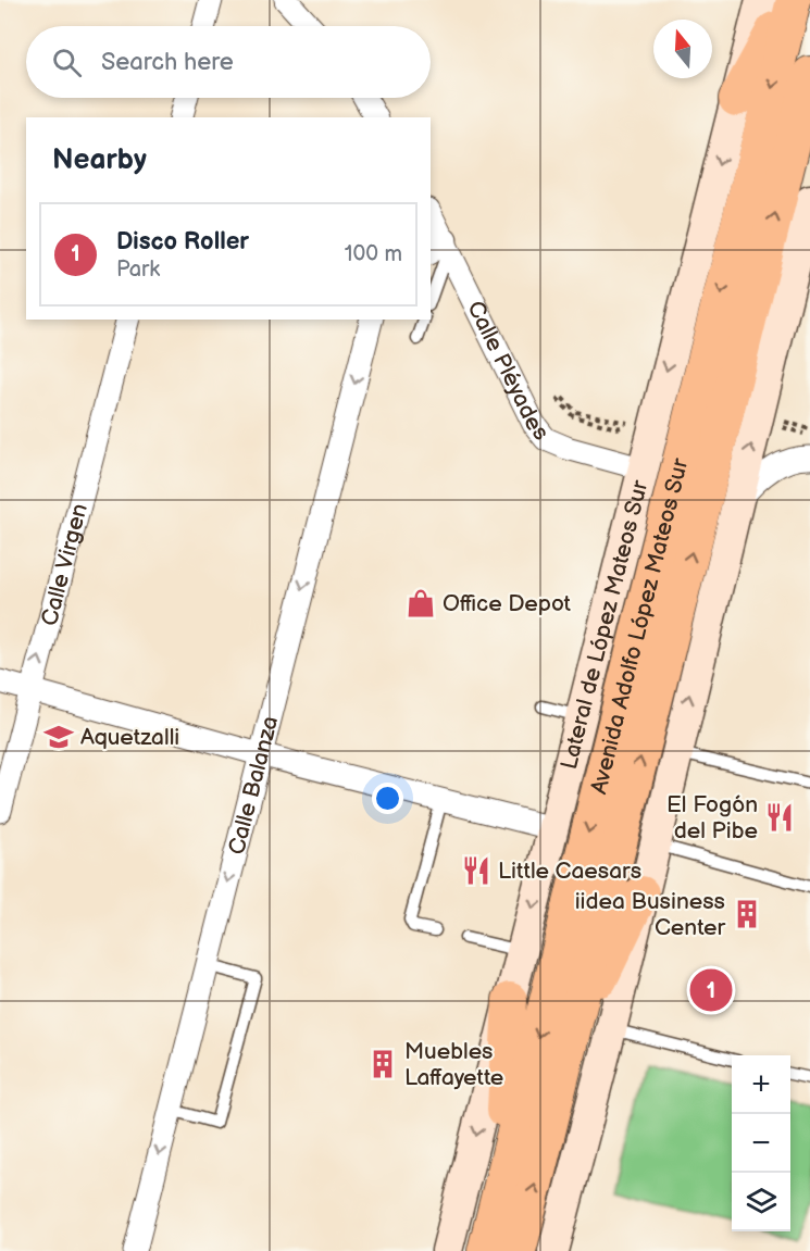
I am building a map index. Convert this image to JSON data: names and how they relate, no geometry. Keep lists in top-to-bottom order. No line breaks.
{"streets":{"main road":["Lateral de López Mateos Sur","Avenida Adolfo López Mateos Sur"],"street":["Calle Pléyades","Calle Virgen","Calle Balanza"]},"crossings":[["Calle Pléyades","Lateral de López Mateos Sur"]],"one_way":["Calle Virgen","Calle Balanza"],"places":{"shop":["Office Depot"],"school or university":["Aquetzalli"],"restaurant":["El Fogón del Pibe","Little Caesars"],"building":["iidea Business Center","Muebles Laffayette"]},"north":"top","page":{"search":"Search here","heading":"Nearby","list":[{"mark":"1","name":"Disco Roller","note":"Park","value":"100 m"}],"pins":"1","map_buttons":["+","−"]}}
